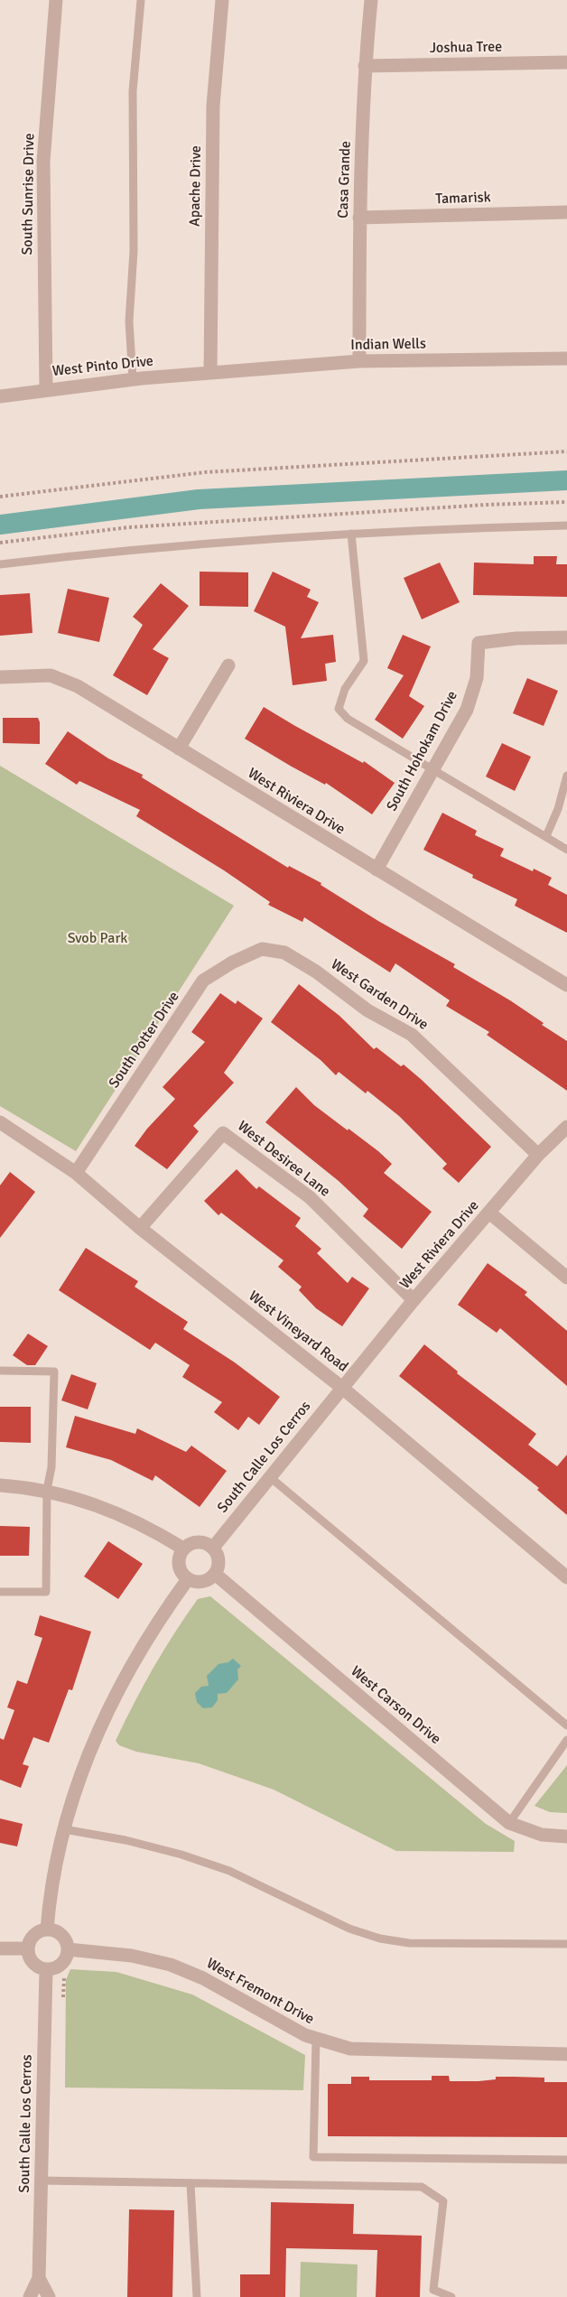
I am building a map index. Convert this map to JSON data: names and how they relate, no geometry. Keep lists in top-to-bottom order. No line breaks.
{"streets":{"street":["Joshua Tree","Casa Grande","Apache Drive","South Sunrise Drive","Tamarisk","Indian Wells","West Pinto Drive","South Hohokam Drive","West Riviera Drive","West Garden Drive","South Potter Drive","West Desiree Lane","West Vineyard Road","South Calle Los Cerros","West Carson Drive","West Fremont Drive"]},"crossings":[["Joshua Tree","Casa Grande"],["Casa Grande","Tamarisk"],["Casa Grande","Indian Wells"],["Apache Drive","Indian Wells"],["Apache Drive","West Pinto Drive"],["South Sunrise Drive","West Pinto Drive"],["Indian Wells","West Pinto Drive"],["South Hohokam Drive","West Riviera Drive"],["West Riviera Drive","West Garden Drive"],["West Riviera Drive","West Desiree Lane"],["West Riviera Drive","West Vineyard Road"],["West Riviera Drive","South Calle Los Cerros"],["West Garden Drive","South Potter Drive"],["South Potter Drive","West Vineyard Road"],["West Desiree Lane","West Vineyard Road"],["West Vineyard Road","South Calle Los Cerros"],["South Calle Los Cerros","West Carson Drive"],["South Calle Los Cerros","West Fremont Drive"]],"parks":["Svob Park"]}
